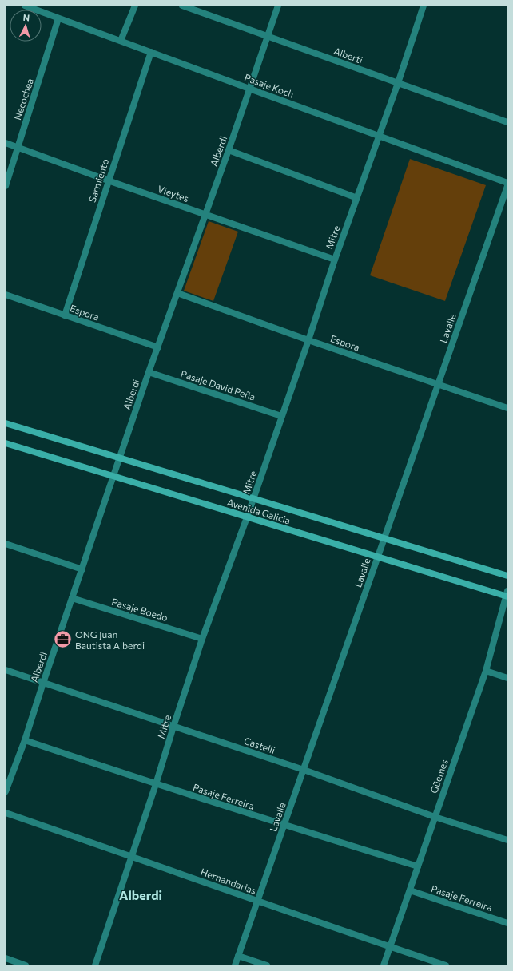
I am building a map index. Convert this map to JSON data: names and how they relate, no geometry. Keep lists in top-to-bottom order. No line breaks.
{"streets":{"main road":["Avenida Galicia"],"street":["Alberti","Pasaje Koch","Necochea","Alberdi","Sarmiento","Vieytes","Mitre","Espora","Lavalle","Pasaje David Peña","Pasaje Boedo","Castelli","Güemes","Pasaje Ferreira","Hernandarias"]},"crossings":[["Alberti","Alberdi"],["Alberti","Mitre"],["Pasaje Koch","Necochea"],["Pasaje Koch","Alberdi"],["Pasaje Koch","Sarmiento"],["Pasaje Koch","Mitre"],["Necochea","Vieytes"],["Alberdi","Vieytes"],["Alberdi","Espora"],["Alberdi","Pasaje David Peña"],["Alberdi","Avenida Galicia"],["Alberdi","Pasaje Boedo"],["Alberdi","Castelli"],["Alberdi","Pasaje Ferreira"],["Sarmiento","Vieytes"],["Sarmiento","Espora"],["Vieytes","Mitre"],["Mitre","Espora"],["Mitre","Pasaje David Peña"],["Mitre","Avenida Galicia"],["Mitre","Pasaje Boedo"],["Mitre","Castelli"],["Mitre","Pasaje Ferreira"],["Mitre","Hernandarias"],["Espora","Lavalle"],["Lavalle","Avenida Galicia"],["Lavalle","Castelli"],["Lavalle","Pasaje Ferreira"],["Lavalle","Hernandarias"],["Avenida Galicia","Güemes"],["Castelli","Güemes"],["Güemes","Pasaje Ferreira"],["Güemes","Hernandarias"]],"districts":["Alberdi"],"places":{"office":["ONG Juan Bautista Alberdi"]},"north":"top"}
